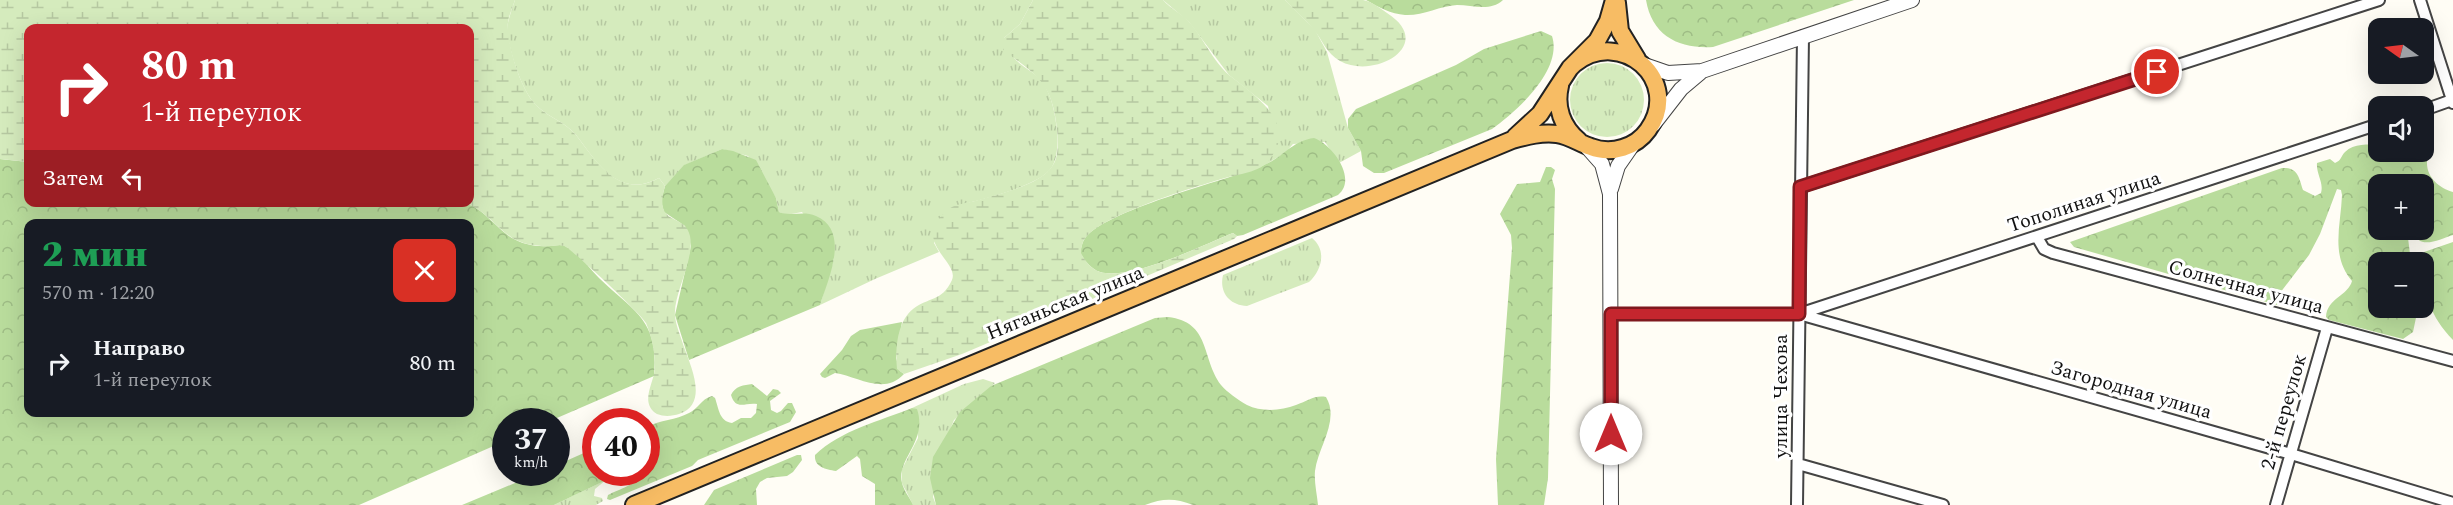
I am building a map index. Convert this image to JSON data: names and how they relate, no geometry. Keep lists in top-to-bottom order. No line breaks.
{"streets":{"highway":["Няганьская улица"],"street":["Тополиная улица","Солнечная улица","Загородная улица","улица Чехова","2-й переулок"]},"crossings":[["Тополиная улица","Солнечная улица"],["Тополиная улица","Загородная улица"],["Тополиная улица","улица Чехова"],["Солнечная улица","2-й переулок"],["Загородная улица","улица Чехова"],["Загородная улица","2-й переулок"]],"north":"left","page":{"map_buttons":["+","−"],"turn":["80 m","1-й переулок"],"then":"Затем","heading":["2 мин","570 m · 12:20"],"list":[{"name":"Направо","note":"1-й переулок","value":"80 m"}],"speed":"37 km/h","limit":"40"}}
